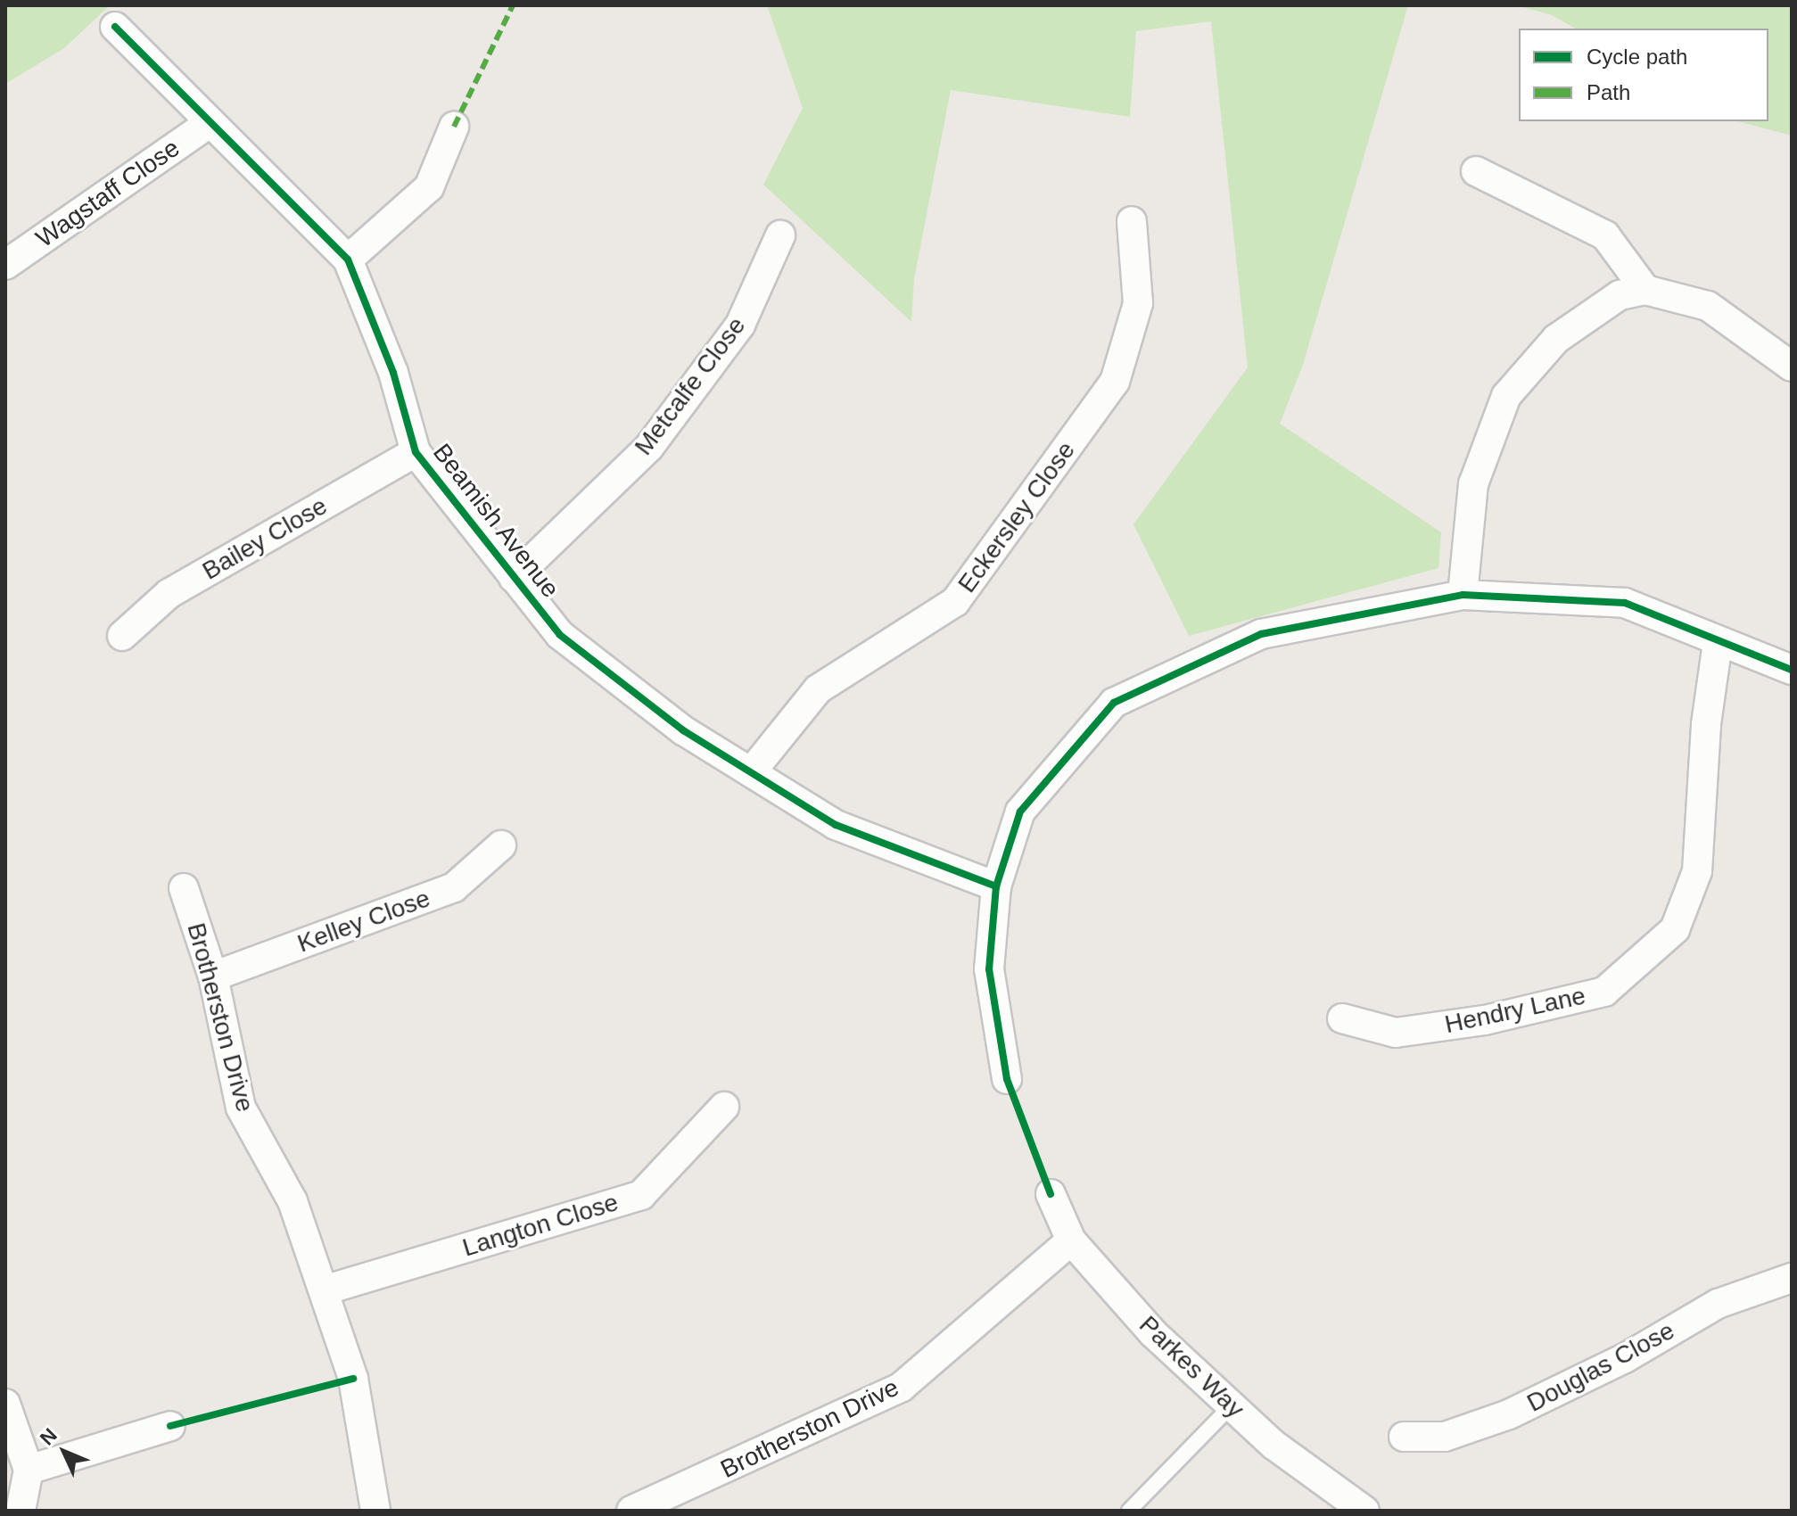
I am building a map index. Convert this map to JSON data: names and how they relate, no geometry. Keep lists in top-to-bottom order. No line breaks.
{"streets":{"street":["Wagstaff Close","Metcalfe Close","Eckersley Close","Beamish Avenue","Bailey Close","Kelley Close","Hendry Lane","Brotherston Drive","Langton Close","Parkes Way","Douglas Close"]},"crossings":[["Wagstaff Close","Beamish Avenue"],["Metcalfe Close","Beamish Avenue"],["Eckersley Close","Beamish Avenue"],["Beamish Avenue","Bailey Close"],["Kelley Close","Brotherston Drive"],["Brotherston Drive","Langton Close"],["Brotherston Drive","Parkes Way"]],"legend":["Cycle path","Path"],"north":"top left"}
